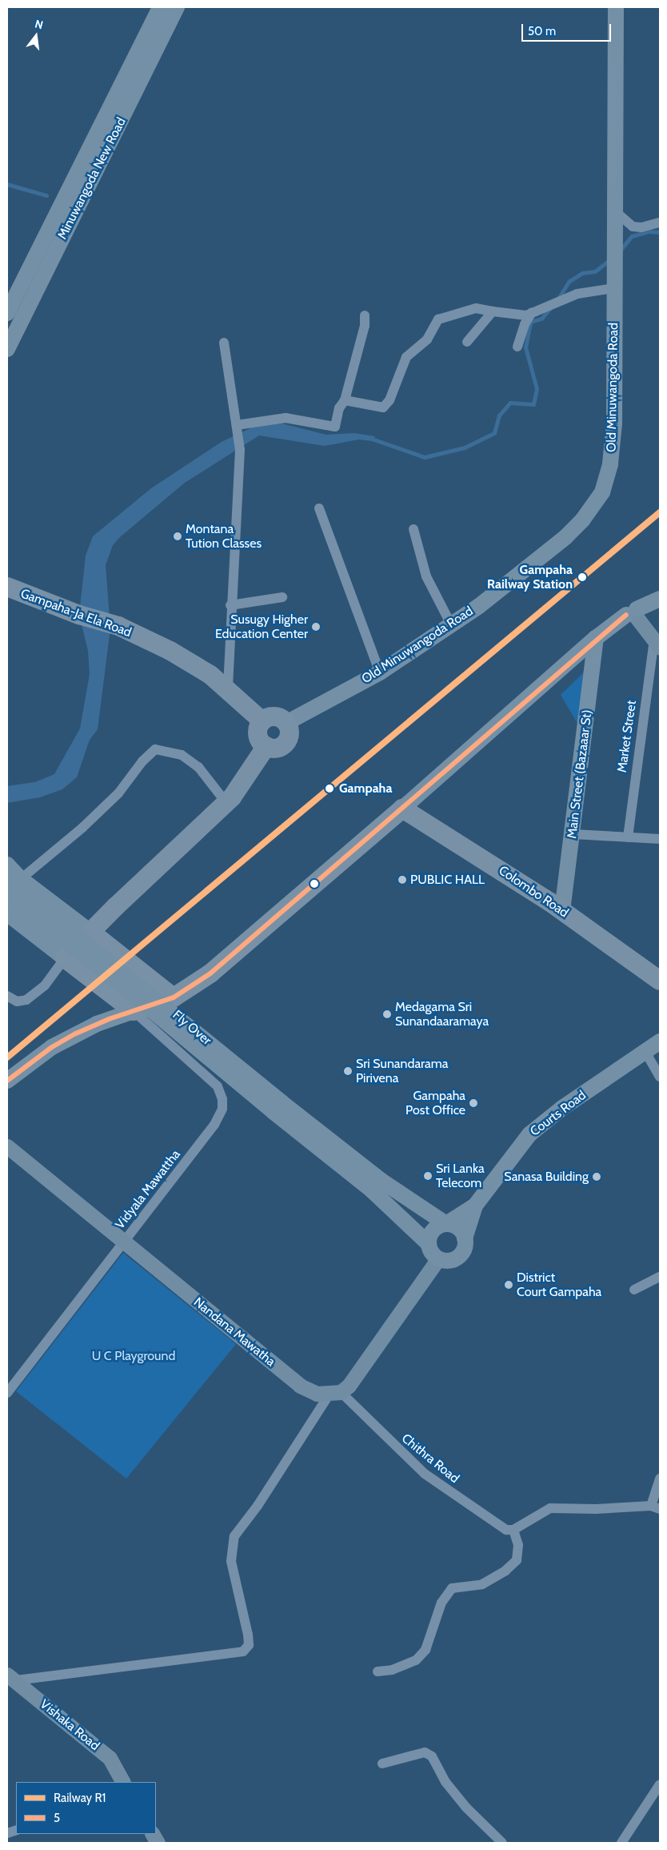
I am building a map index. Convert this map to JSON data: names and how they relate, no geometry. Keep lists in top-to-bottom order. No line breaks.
{"streets":{"highway":["Gampaha-Ja Ela Road","Colombo Road"],"main road":["Minuwangoda New Road","Old Minuwangoda Road","Main Street (Bazaaar St)","Fly Over","Courts Road"],"street":["Market Street","Vidyala Mawattha","Nandana Mawatha","Chithra Road","Vishaka Road"]},"crossings":[["Old Minuwangoda Road","Gampaha-Ja Ela Road"],["Main Street (Bazaaar St)","Colombo Road"],["Vidyala Mawattha","Nandana Mawatha"],["Nandana Mawatha","Chithra Road"]],"parks":["U C Playground"],"places":["Montana Tution Classes","Gampaha Railway Station","Susugy Higher Education Center","Gampaha","PUBLIC HALL","Medagama Sri Sunandaaramaya","Sri Sunandarama Pirivena","Gampaha Post Office","Sri Lanka Telecom","Sanasa Building","District Court Gampaha"],"lines":["rail line R1","transit line 5"],"legend":["Railway R1","5"],"scale_bar":"50 m","north":"top"}
